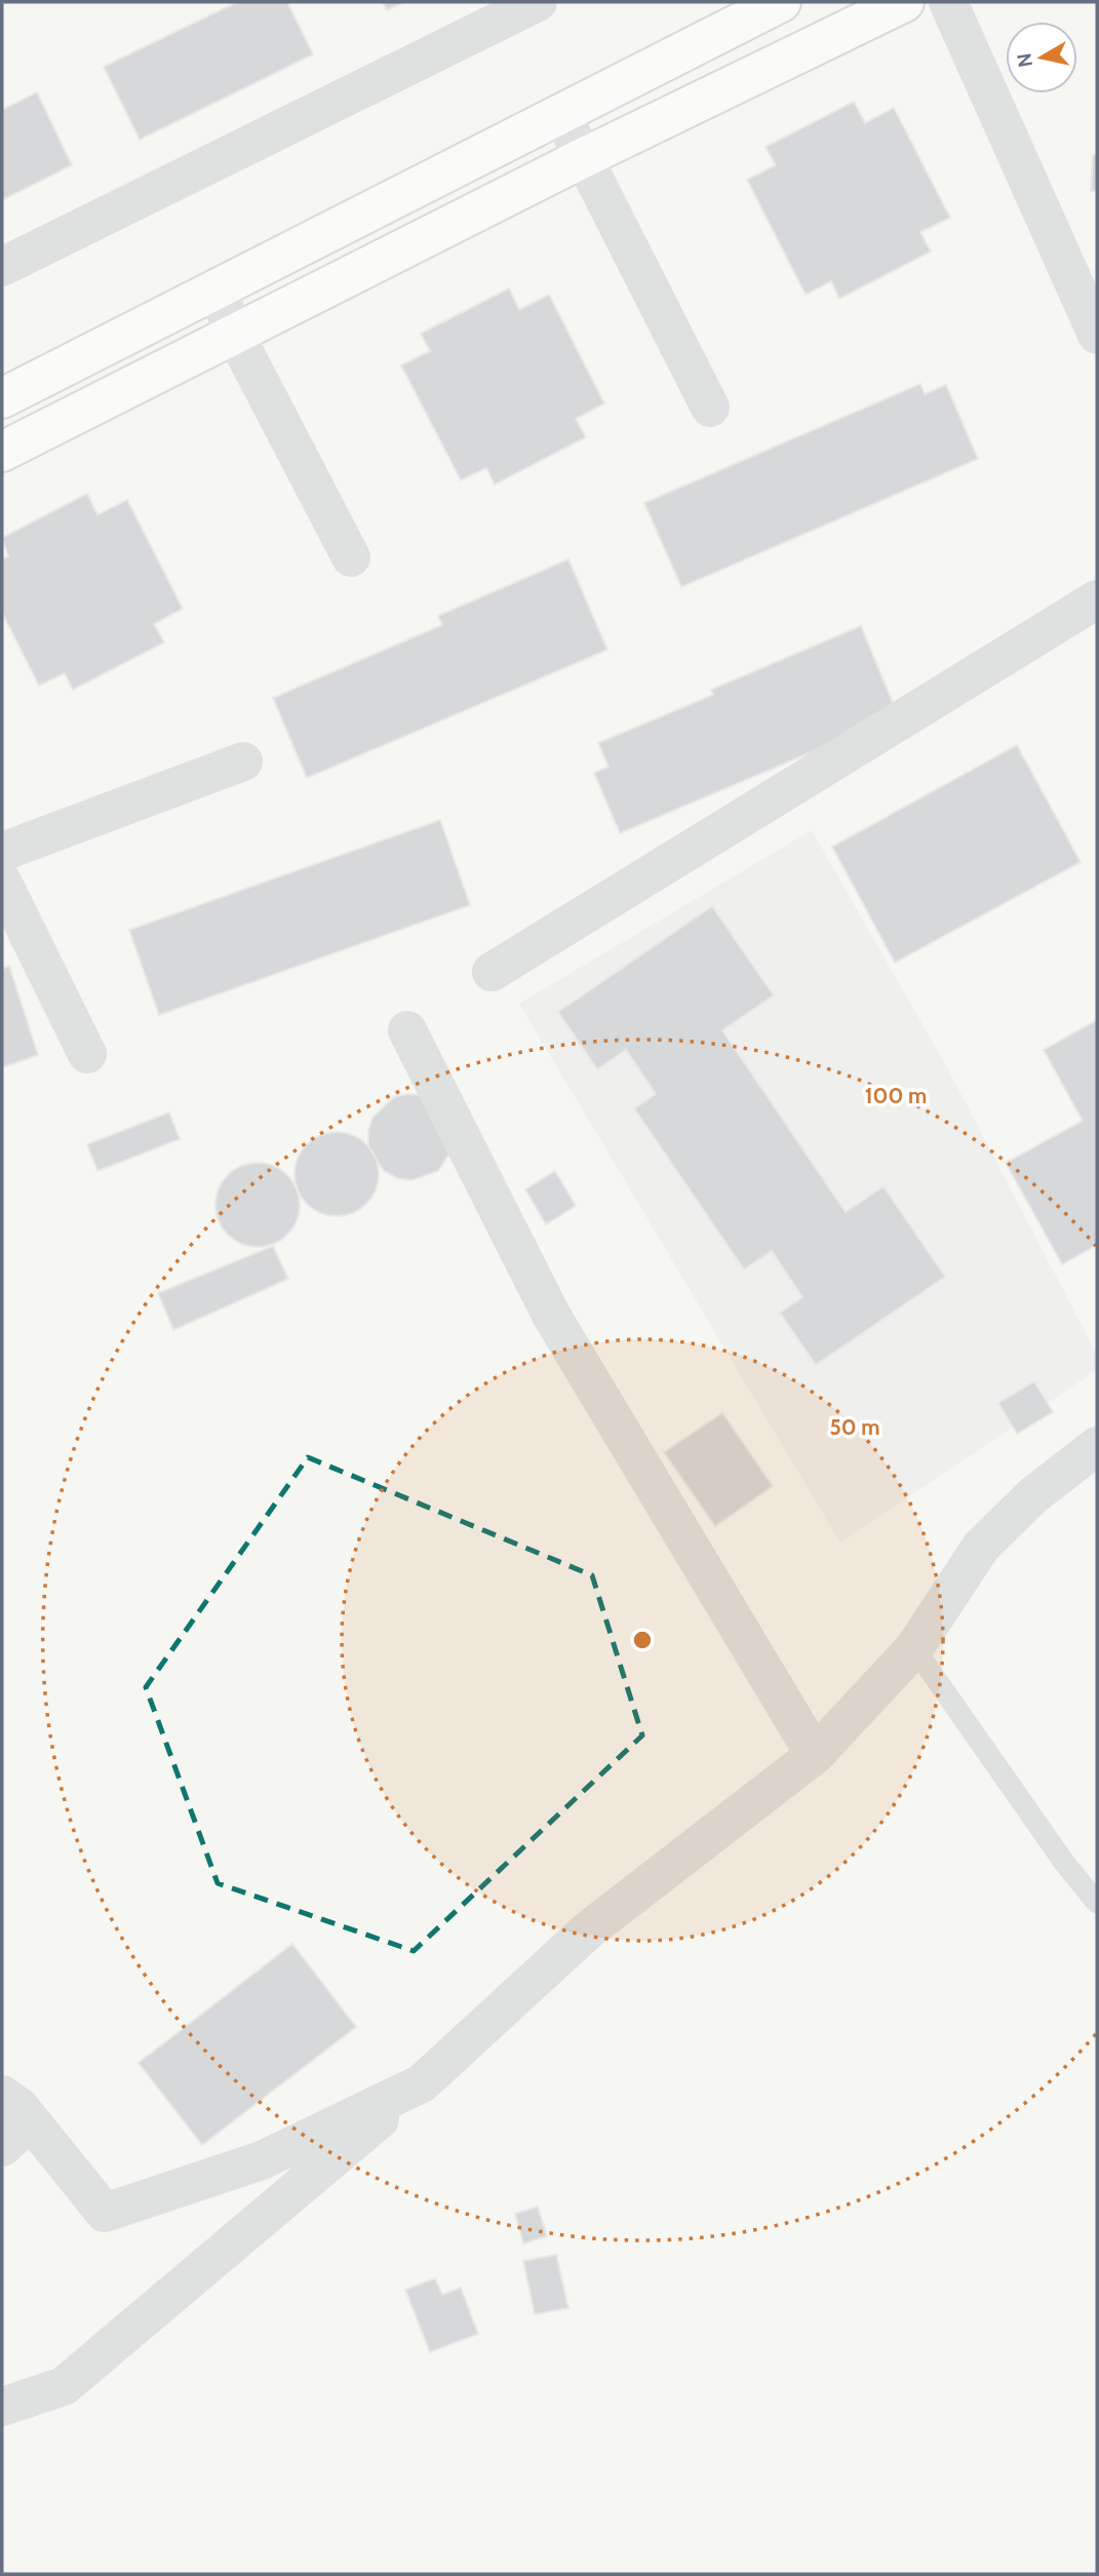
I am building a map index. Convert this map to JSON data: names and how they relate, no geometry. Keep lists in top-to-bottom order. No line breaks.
{"north":"left","rings":["100 m","50 m"]}
